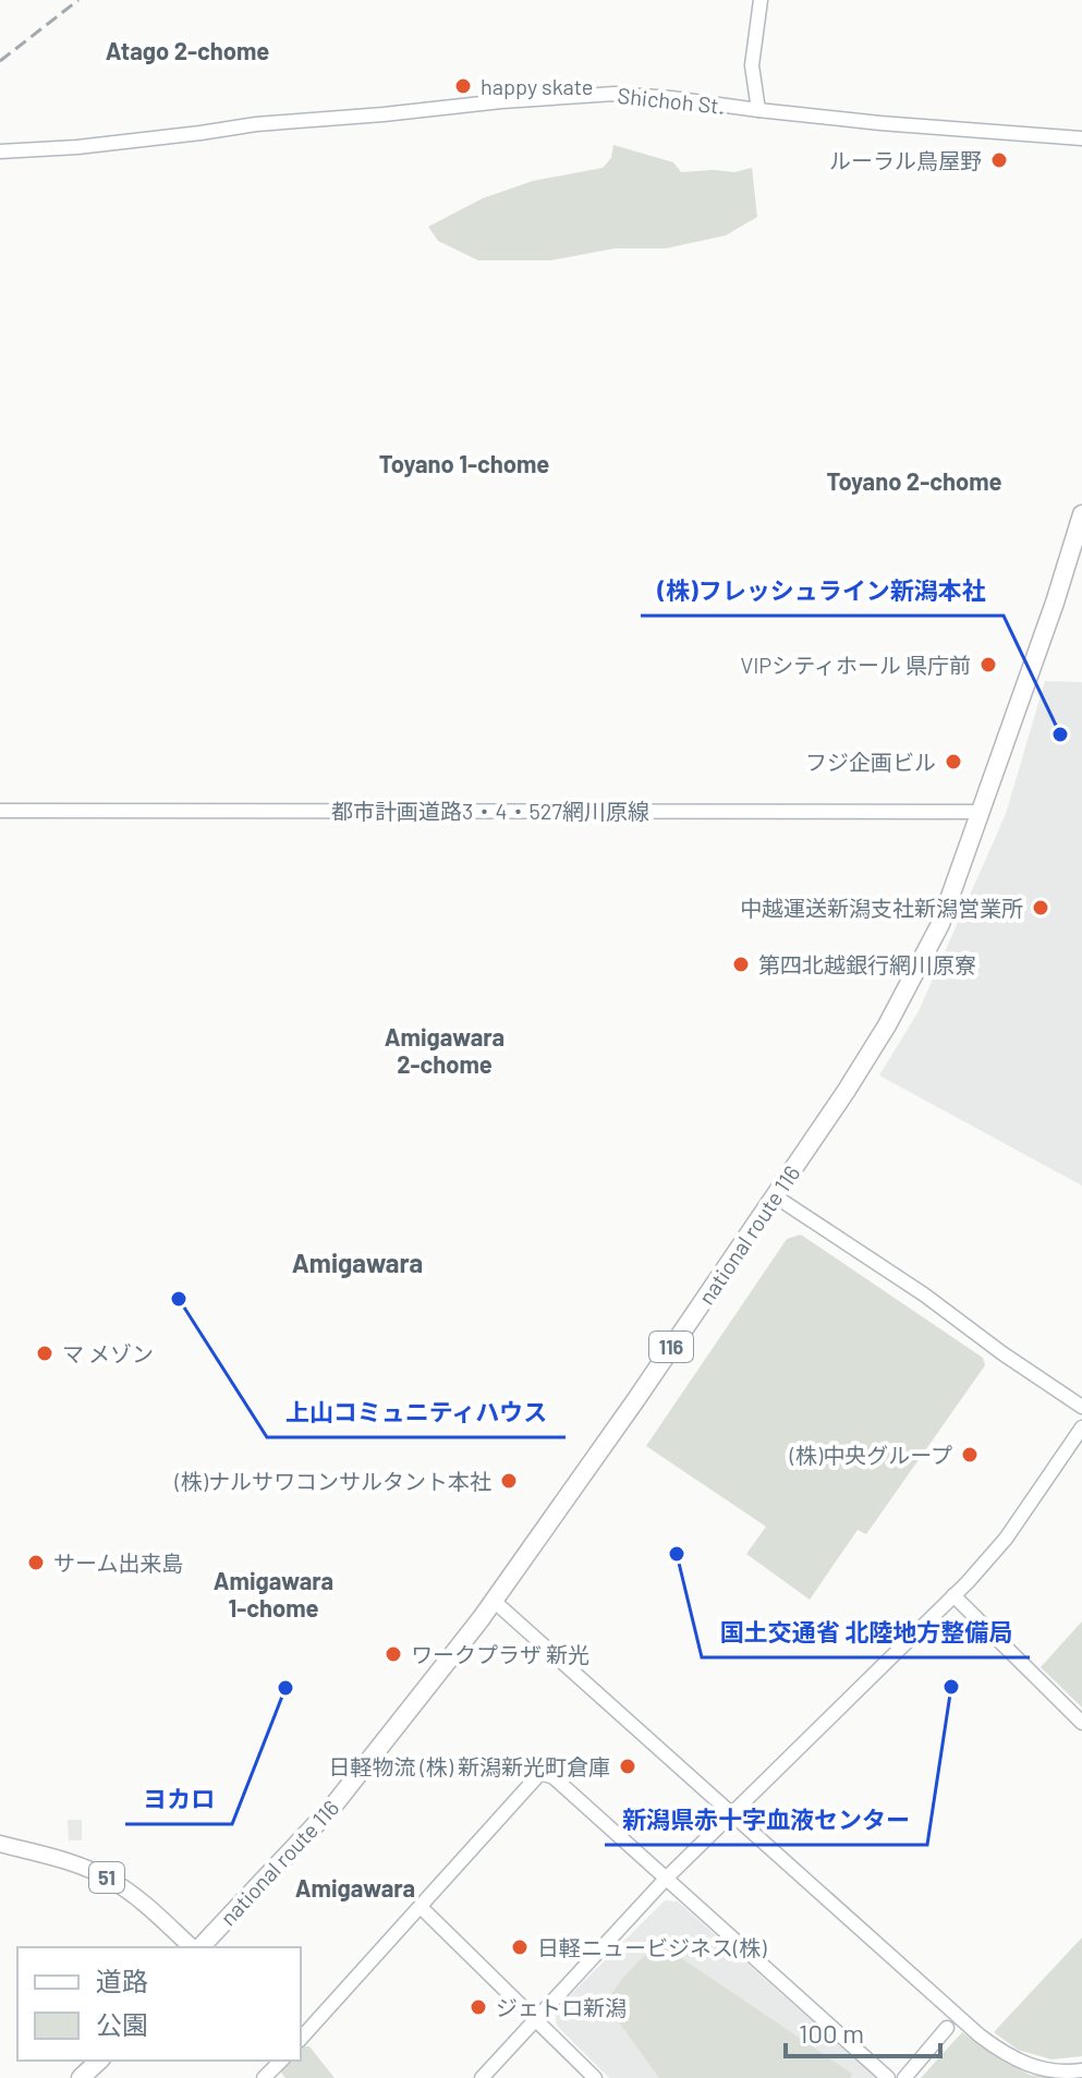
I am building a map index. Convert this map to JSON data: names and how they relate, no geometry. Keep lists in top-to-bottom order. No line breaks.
{"streets":{"highway":["national route 116","116"],"main road":["51"],"street":["Shichoh St.","都市計画道路3・4・527網川原線"]},"crossings":[["都市計画道路3・4・527網川原線","national route 116"]],"districts":["Atago 2-chome","Toyano 1-chome","Toyano 2-chome","Amigawara 2-chome","Amigawara","Amigawara 1-chome","Amigawara"],"places":["happy skate","ルーラル鳥屋野","VIPシティホール 県庁前","(株)フレッシュライン新潟本社","フジ企画ビル","中越運送新潟支社新潟営業所","第四北越銀行網川原寮","上山コミュニティハウス","マ メゾン","(株)中央グループ","(株)ナルサワコンサルタント本社","国土交通省 北陸地方整備局","サーム出来島","ワークプラザ 新光","新潟県赤十字血液センター","ヨカロ","日軽物流 (株) 新潟新光町倉庫","日軽ニュービジネス(株)","ジェトロ新潟"],"legend":["道路","公園"],"scale_bar":"100 m"}
